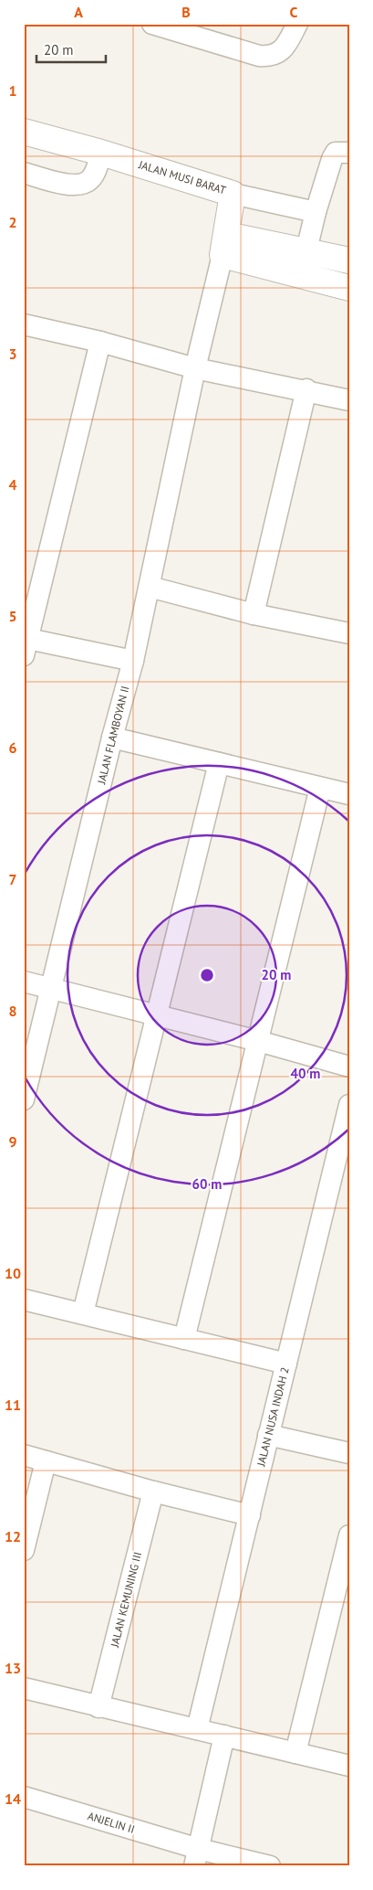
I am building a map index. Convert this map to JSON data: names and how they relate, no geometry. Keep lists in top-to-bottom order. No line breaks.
{"streets":{"street":["JALAN MUSI BARAT","JALAN FLAMBOYAN II","JALAN NUSA INDAH 2","JALAN KEMUNING III","ANJELIN II"]},"crossings":[["JALAN MUSI BARAT","JALAN FLAMBOYAN II"]],"scale_bar":"20 m","grid":{"columns":["A","B","C"],"rows":["1","2","3","4","5","6","7","8","9","10","11","12","13","14"]},"rings":["20 m","40 m","60 m"]}
